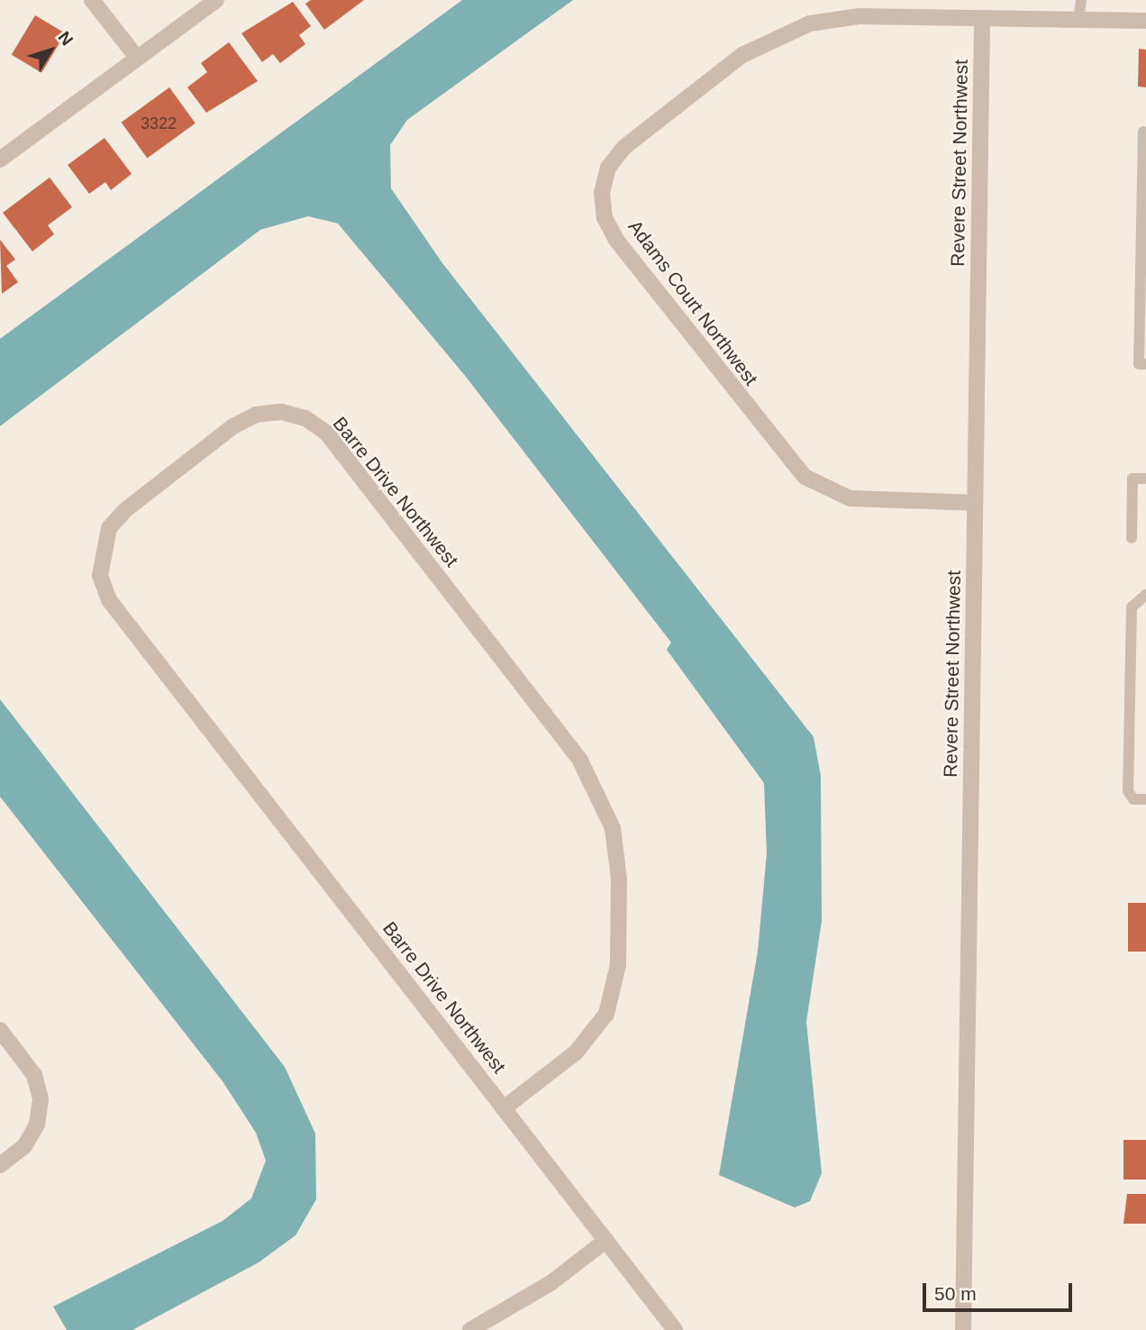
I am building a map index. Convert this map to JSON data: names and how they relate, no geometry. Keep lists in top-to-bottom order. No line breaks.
{"streets":{"street":["Revere Street Northwest","Adams Court Northwest","Barre Drive Northwest"]},"crossings":[["Revere Street Northwest","Adams Court Northwest"]],"house_numbers":["3322"],"scale_bar":"50 m","north":"top right"}
